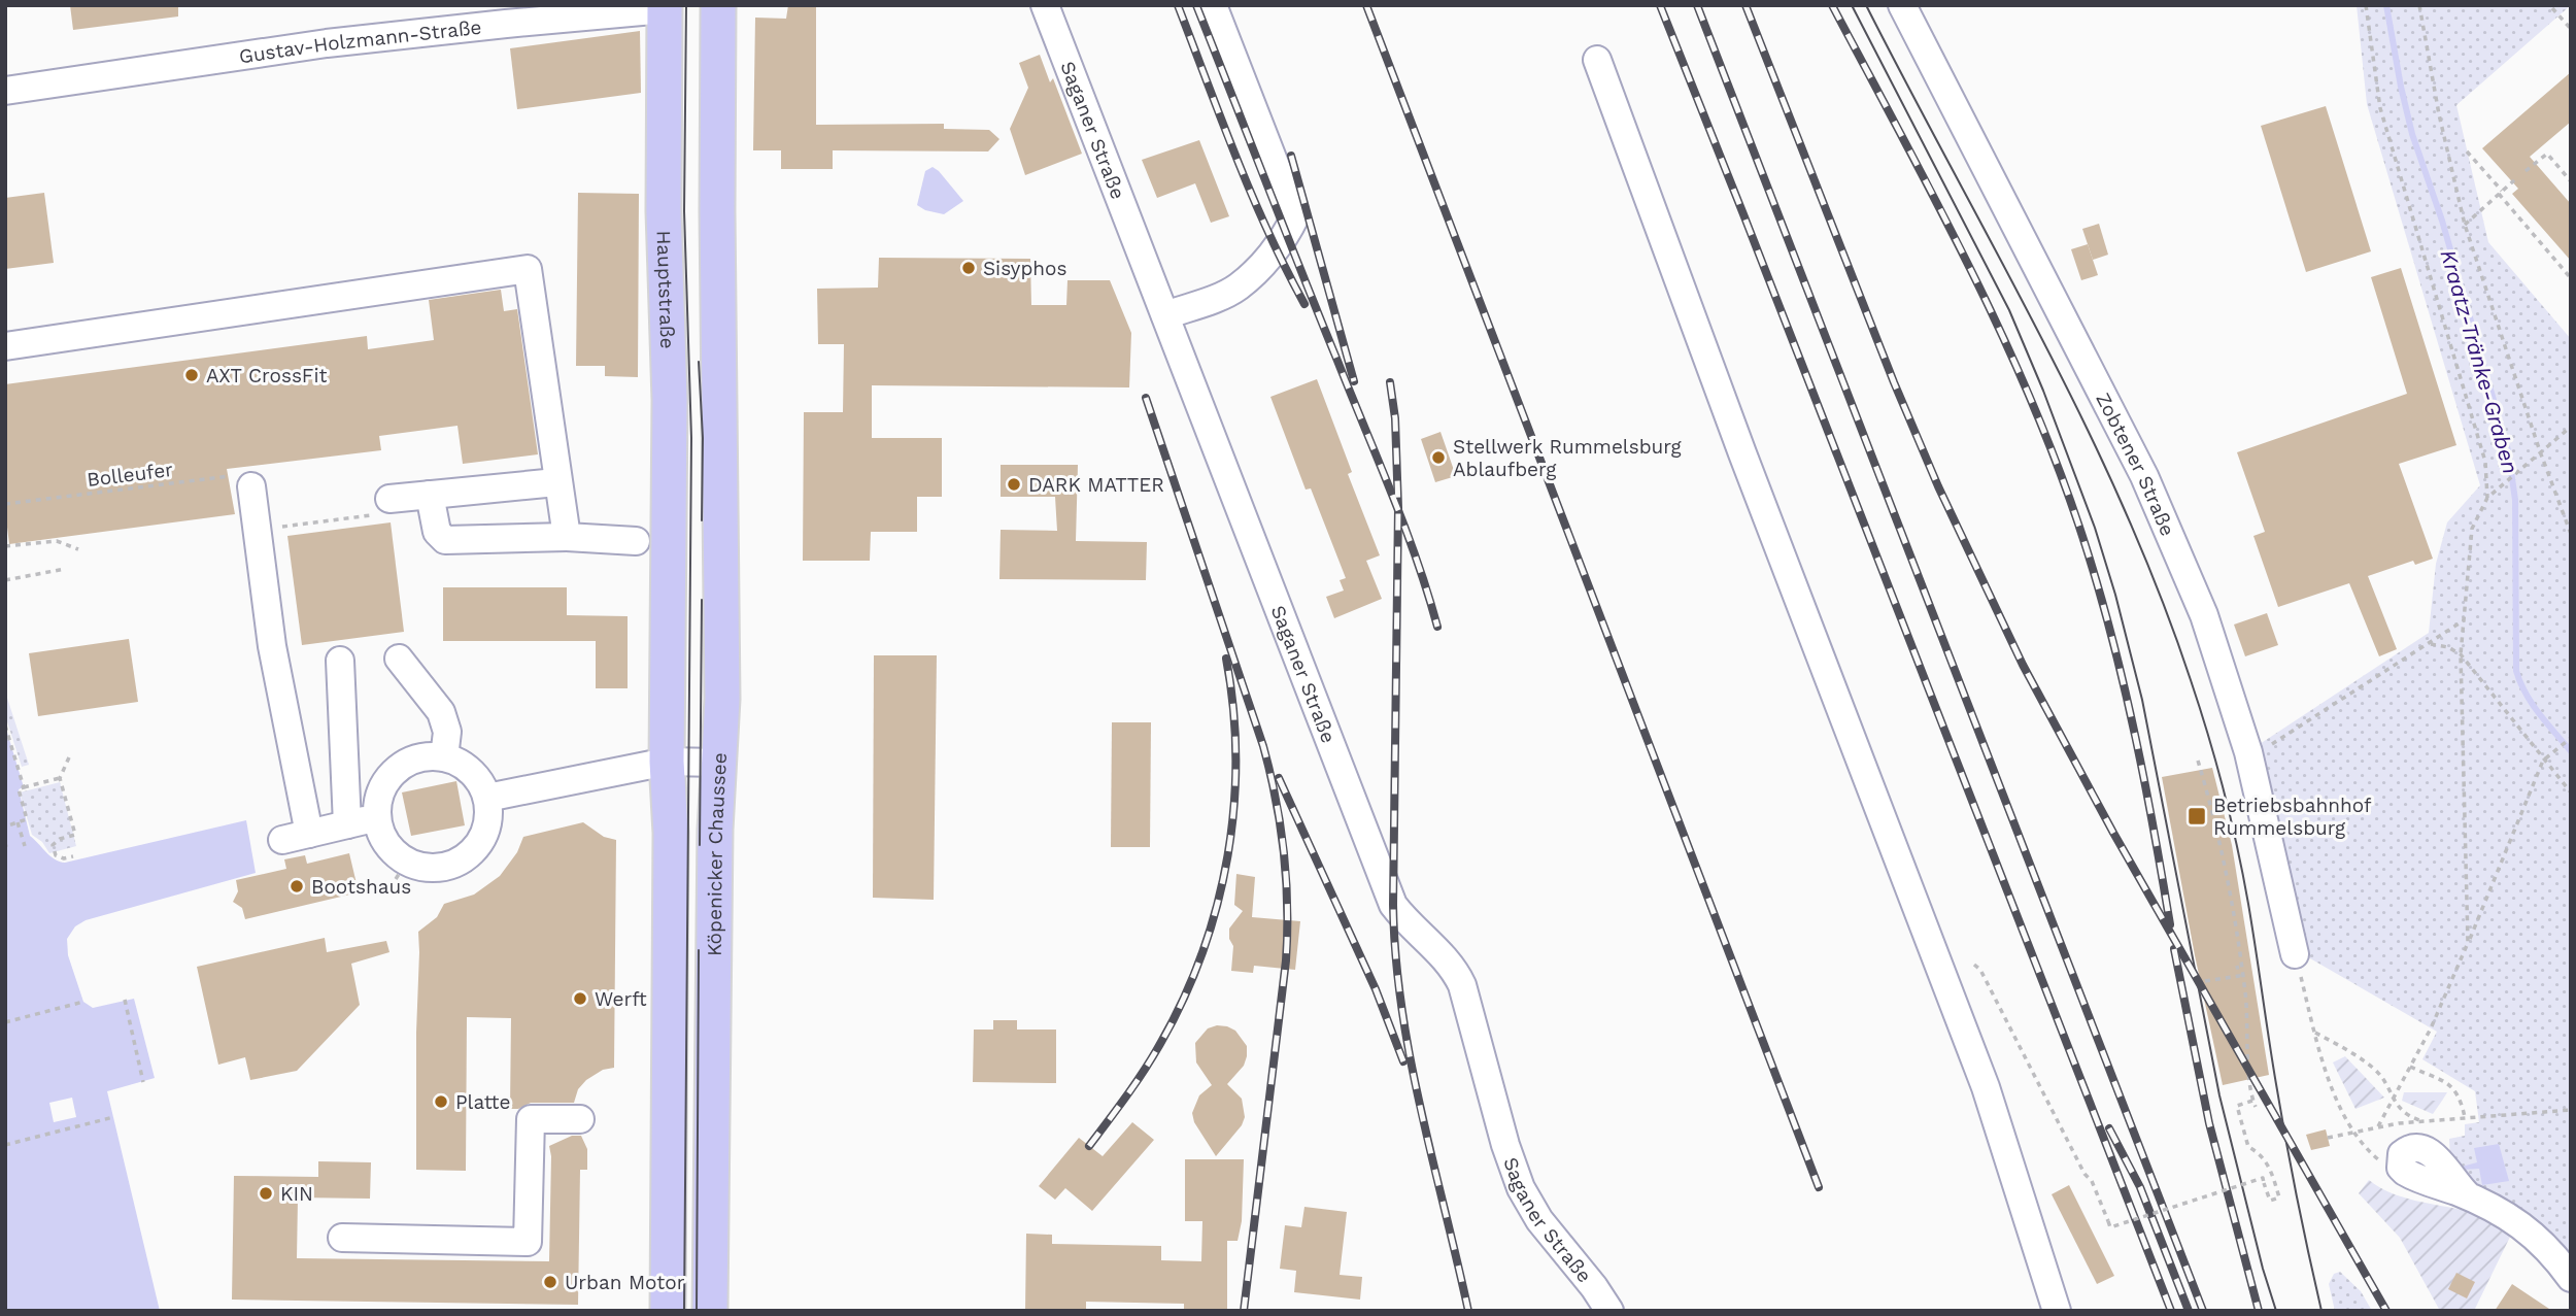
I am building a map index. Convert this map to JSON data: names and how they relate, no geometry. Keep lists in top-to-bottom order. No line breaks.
{"streets":{"main road":["Gustav-Holzmann-Straße","Hauptstraße","Köpenicker Chaussee"],"street":["Saganer Straße","Zobtener Straße"],"path":["Bolleufer"]},"crossings":[["Gustav-Holzmann-Straße","Hauptstraße"],["Gustav-Holzmann-Straße","Köpenicker Chaussee"]],"water":["Kraatz-Tränke-Graben"],"places":{"other":["Sisyphos","AXT CrossFit","Stellwerk Rummelsburg Ablaufberg","DARK MATTER","Bootshaus","Werft","Platte","KIN","Urban Motor"],"transit":["Betriebsbahnhof Rummelsburg"]}}
